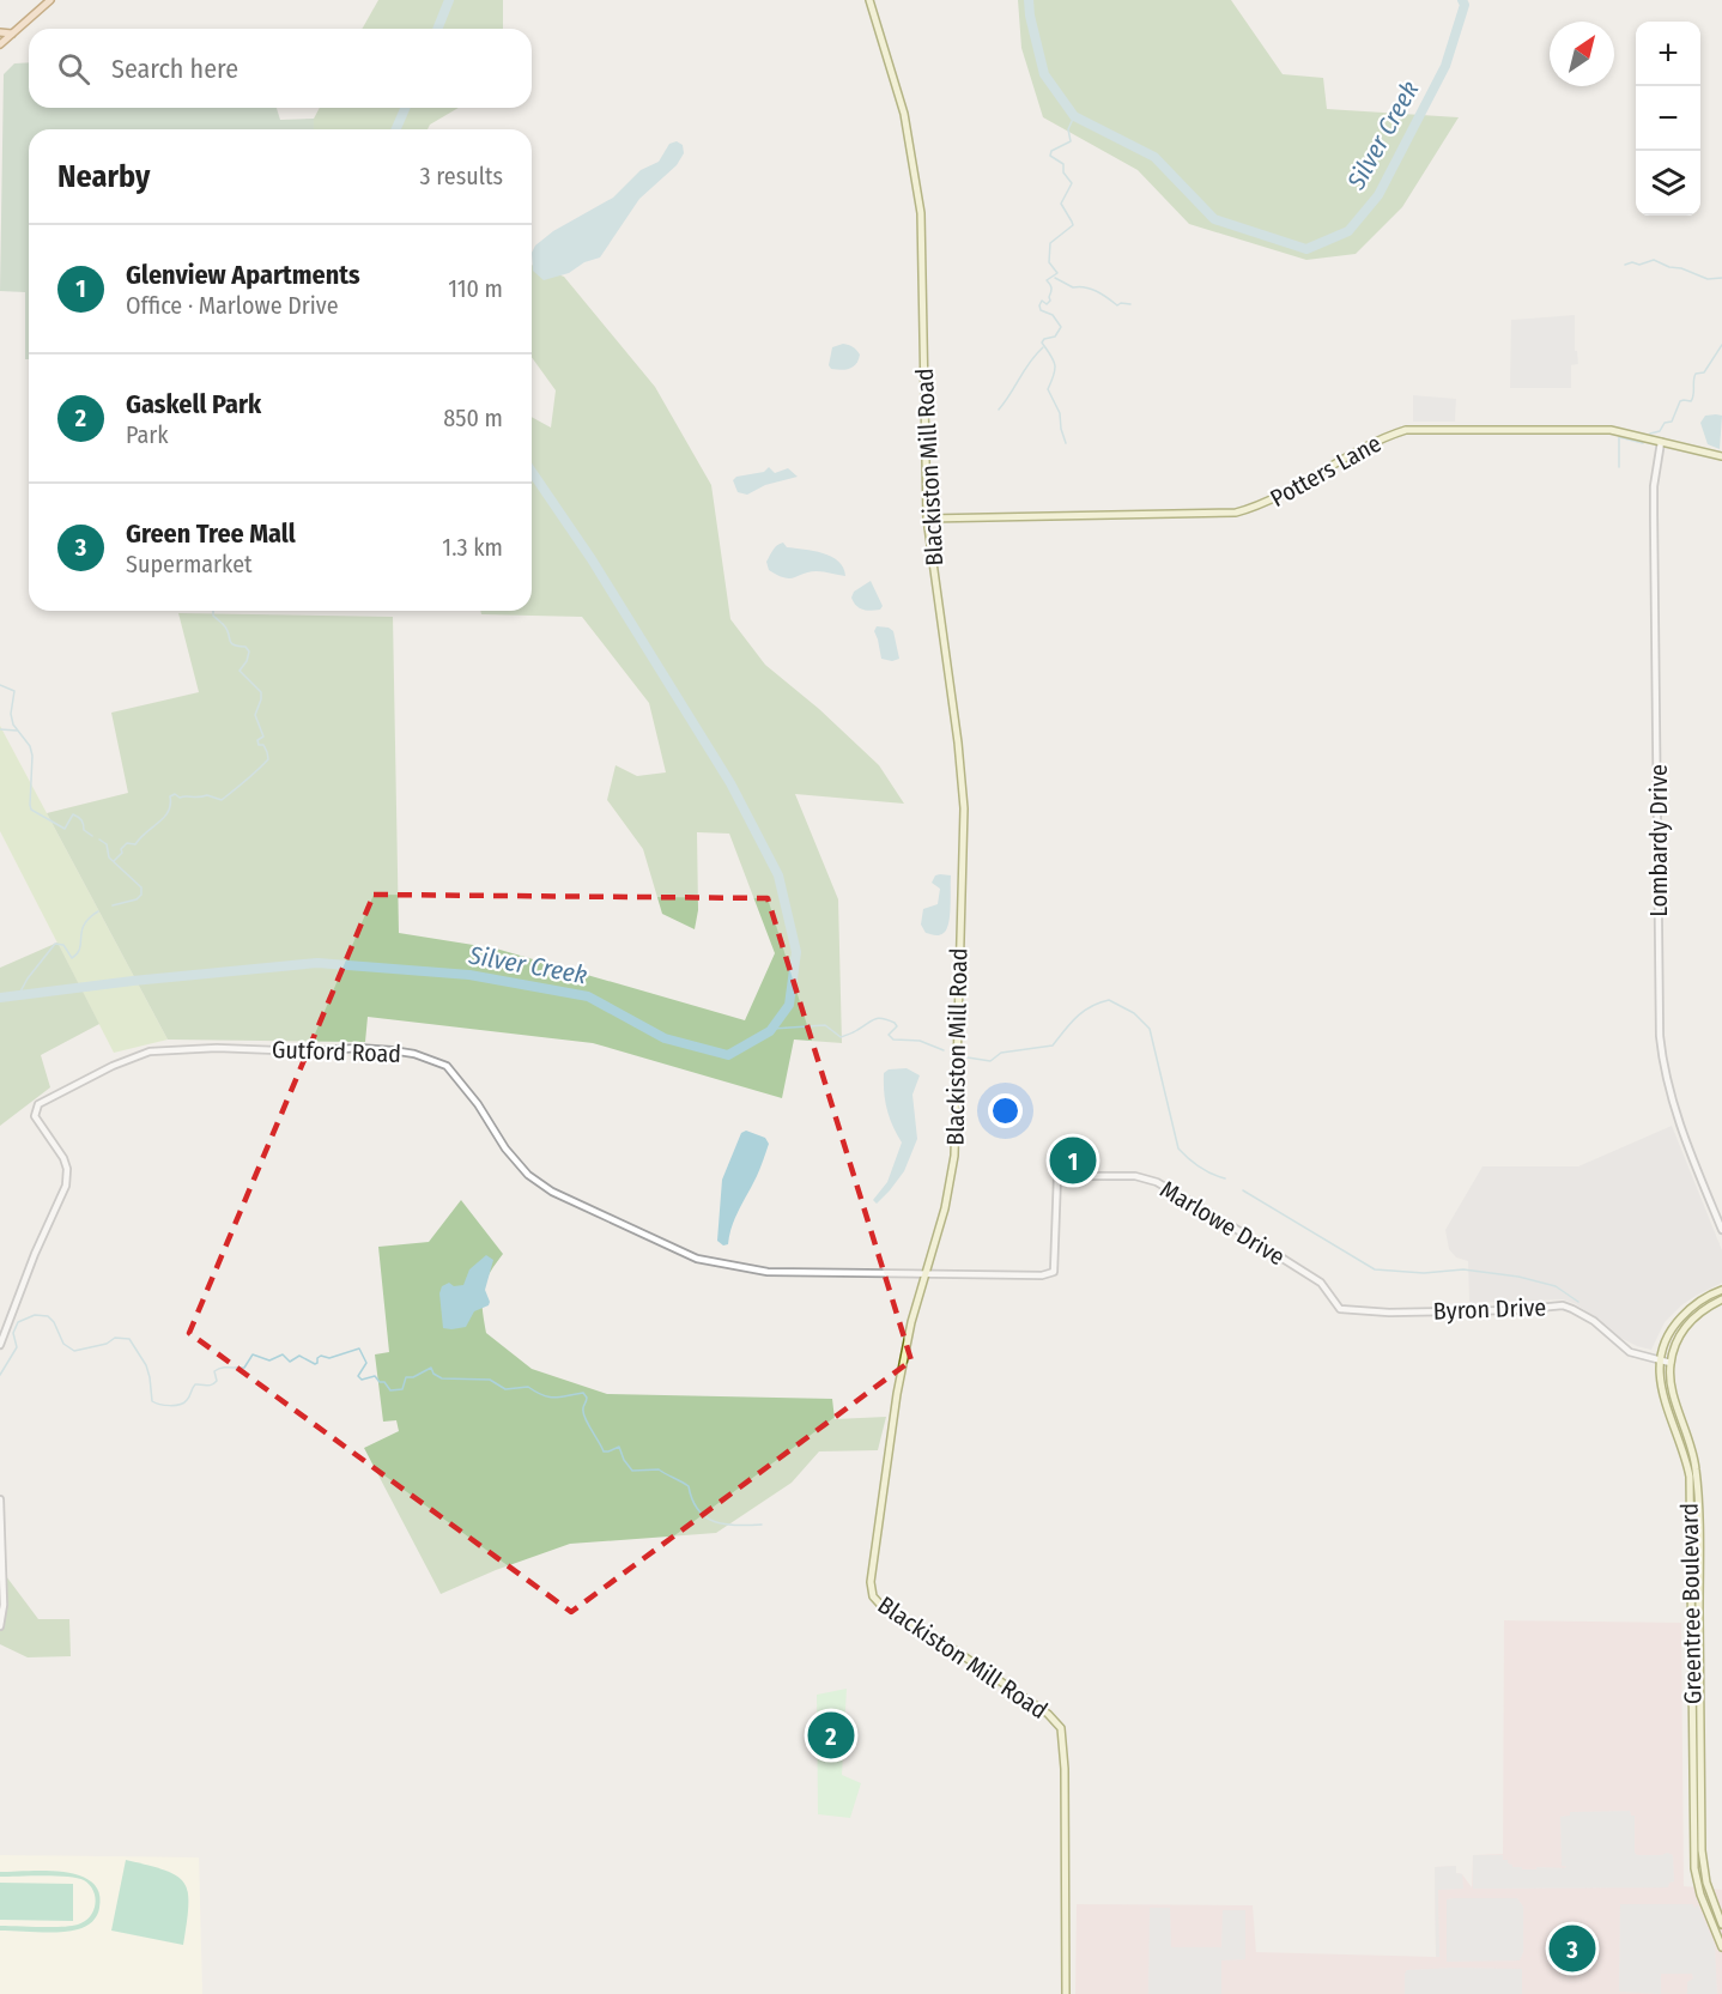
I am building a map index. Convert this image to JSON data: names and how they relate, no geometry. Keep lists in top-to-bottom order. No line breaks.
{"streets":{"main road":["Blackiston Mill Road","Potters Lane","Greentree Boulevard"],"street":["Lombardy Drive","Gutford Road","Marlowe Drive","Byron Drive"]},"crossings":[["Blackiston Mill Road","Potters Lane"],["Blackiston Mill Road","Gutford Road"],["Blackiston Mill Road","Marlowe Drive"],["Potters Lane","Lombardy Drive"],["Gutford Road","Marlowe Drive"],["Marlowe Drive","Byron Drive"],["Byron Drive","Greentree Boulevard"]],"water":["Silver Creek"],"north":"top right","page":{"map_buttons":["+","−"],"search":"Search here","heading":["Nearby","3 results"],"list":[{"mark":"1","name":"Glenview Apartments","note":"Office · Marlowe Drive","value":"110 m"},{"mark":"2","name":"Gaskell Park","note":"Park","value":"850 m"},{"mark":"3","name":"Green Tree Mall","note":"Supermarket","value":"1.3 km"}],"pins":["1","2","3"]}}
